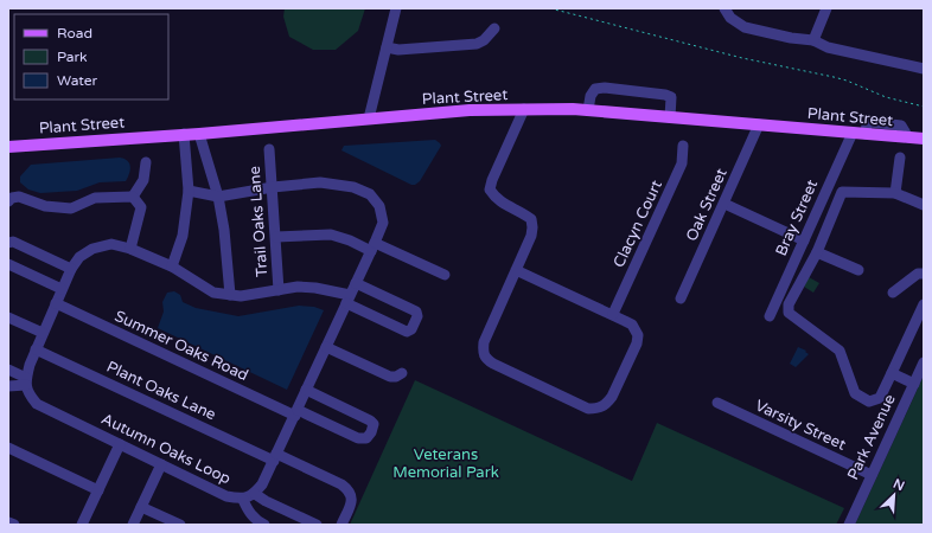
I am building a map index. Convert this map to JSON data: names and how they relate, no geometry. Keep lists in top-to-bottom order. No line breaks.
{"streets":{"main road":["Plant Street"],"street":["Oak Street","Bray Street","Trail Oaks Lane","Clacyn Court","Summer Oaks Road","Plant Oaks Lane","Varsity Street","Park Avenue","Autumn Oaks Loop"]},"crossings":[["Plant Street","Oak Street"],["Plant Street","Bray Street"],["Varsity Street","Park Avenue"]],"parks":["Veterans Memorial Park"],"legend":["Road","Park","Water"],"north":"top right"}
